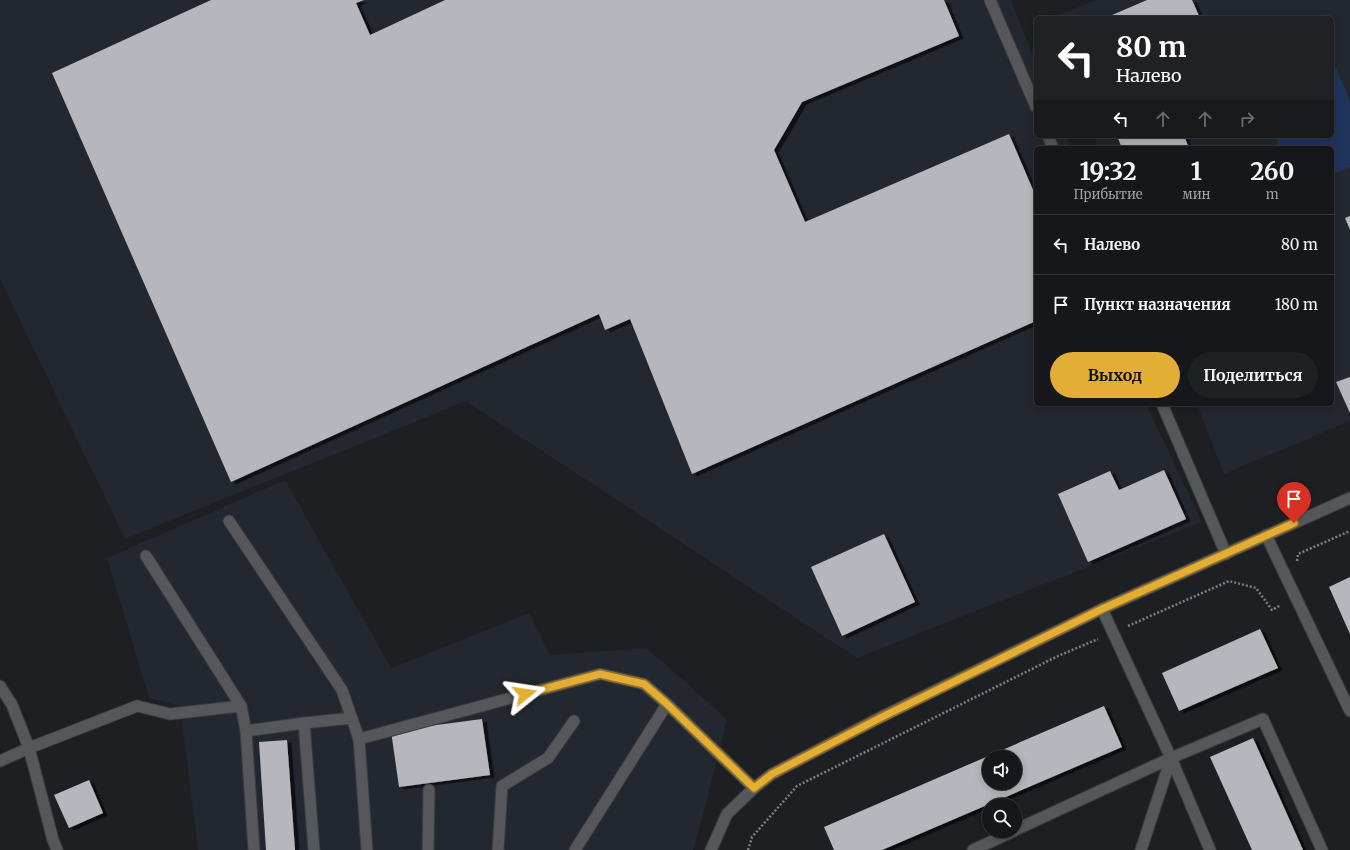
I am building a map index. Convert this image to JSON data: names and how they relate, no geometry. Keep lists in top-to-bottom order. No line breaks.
{"page":{"turn":["80 m","Налево"],"eta":["19:32","Прибытие","1","мин","260","m"],"list":[{"name":"Налево","value":"80 m"},{"name":"Пункт назначения","value":"180 m"}],"buttons":["Выход","Поделиться"]}}
